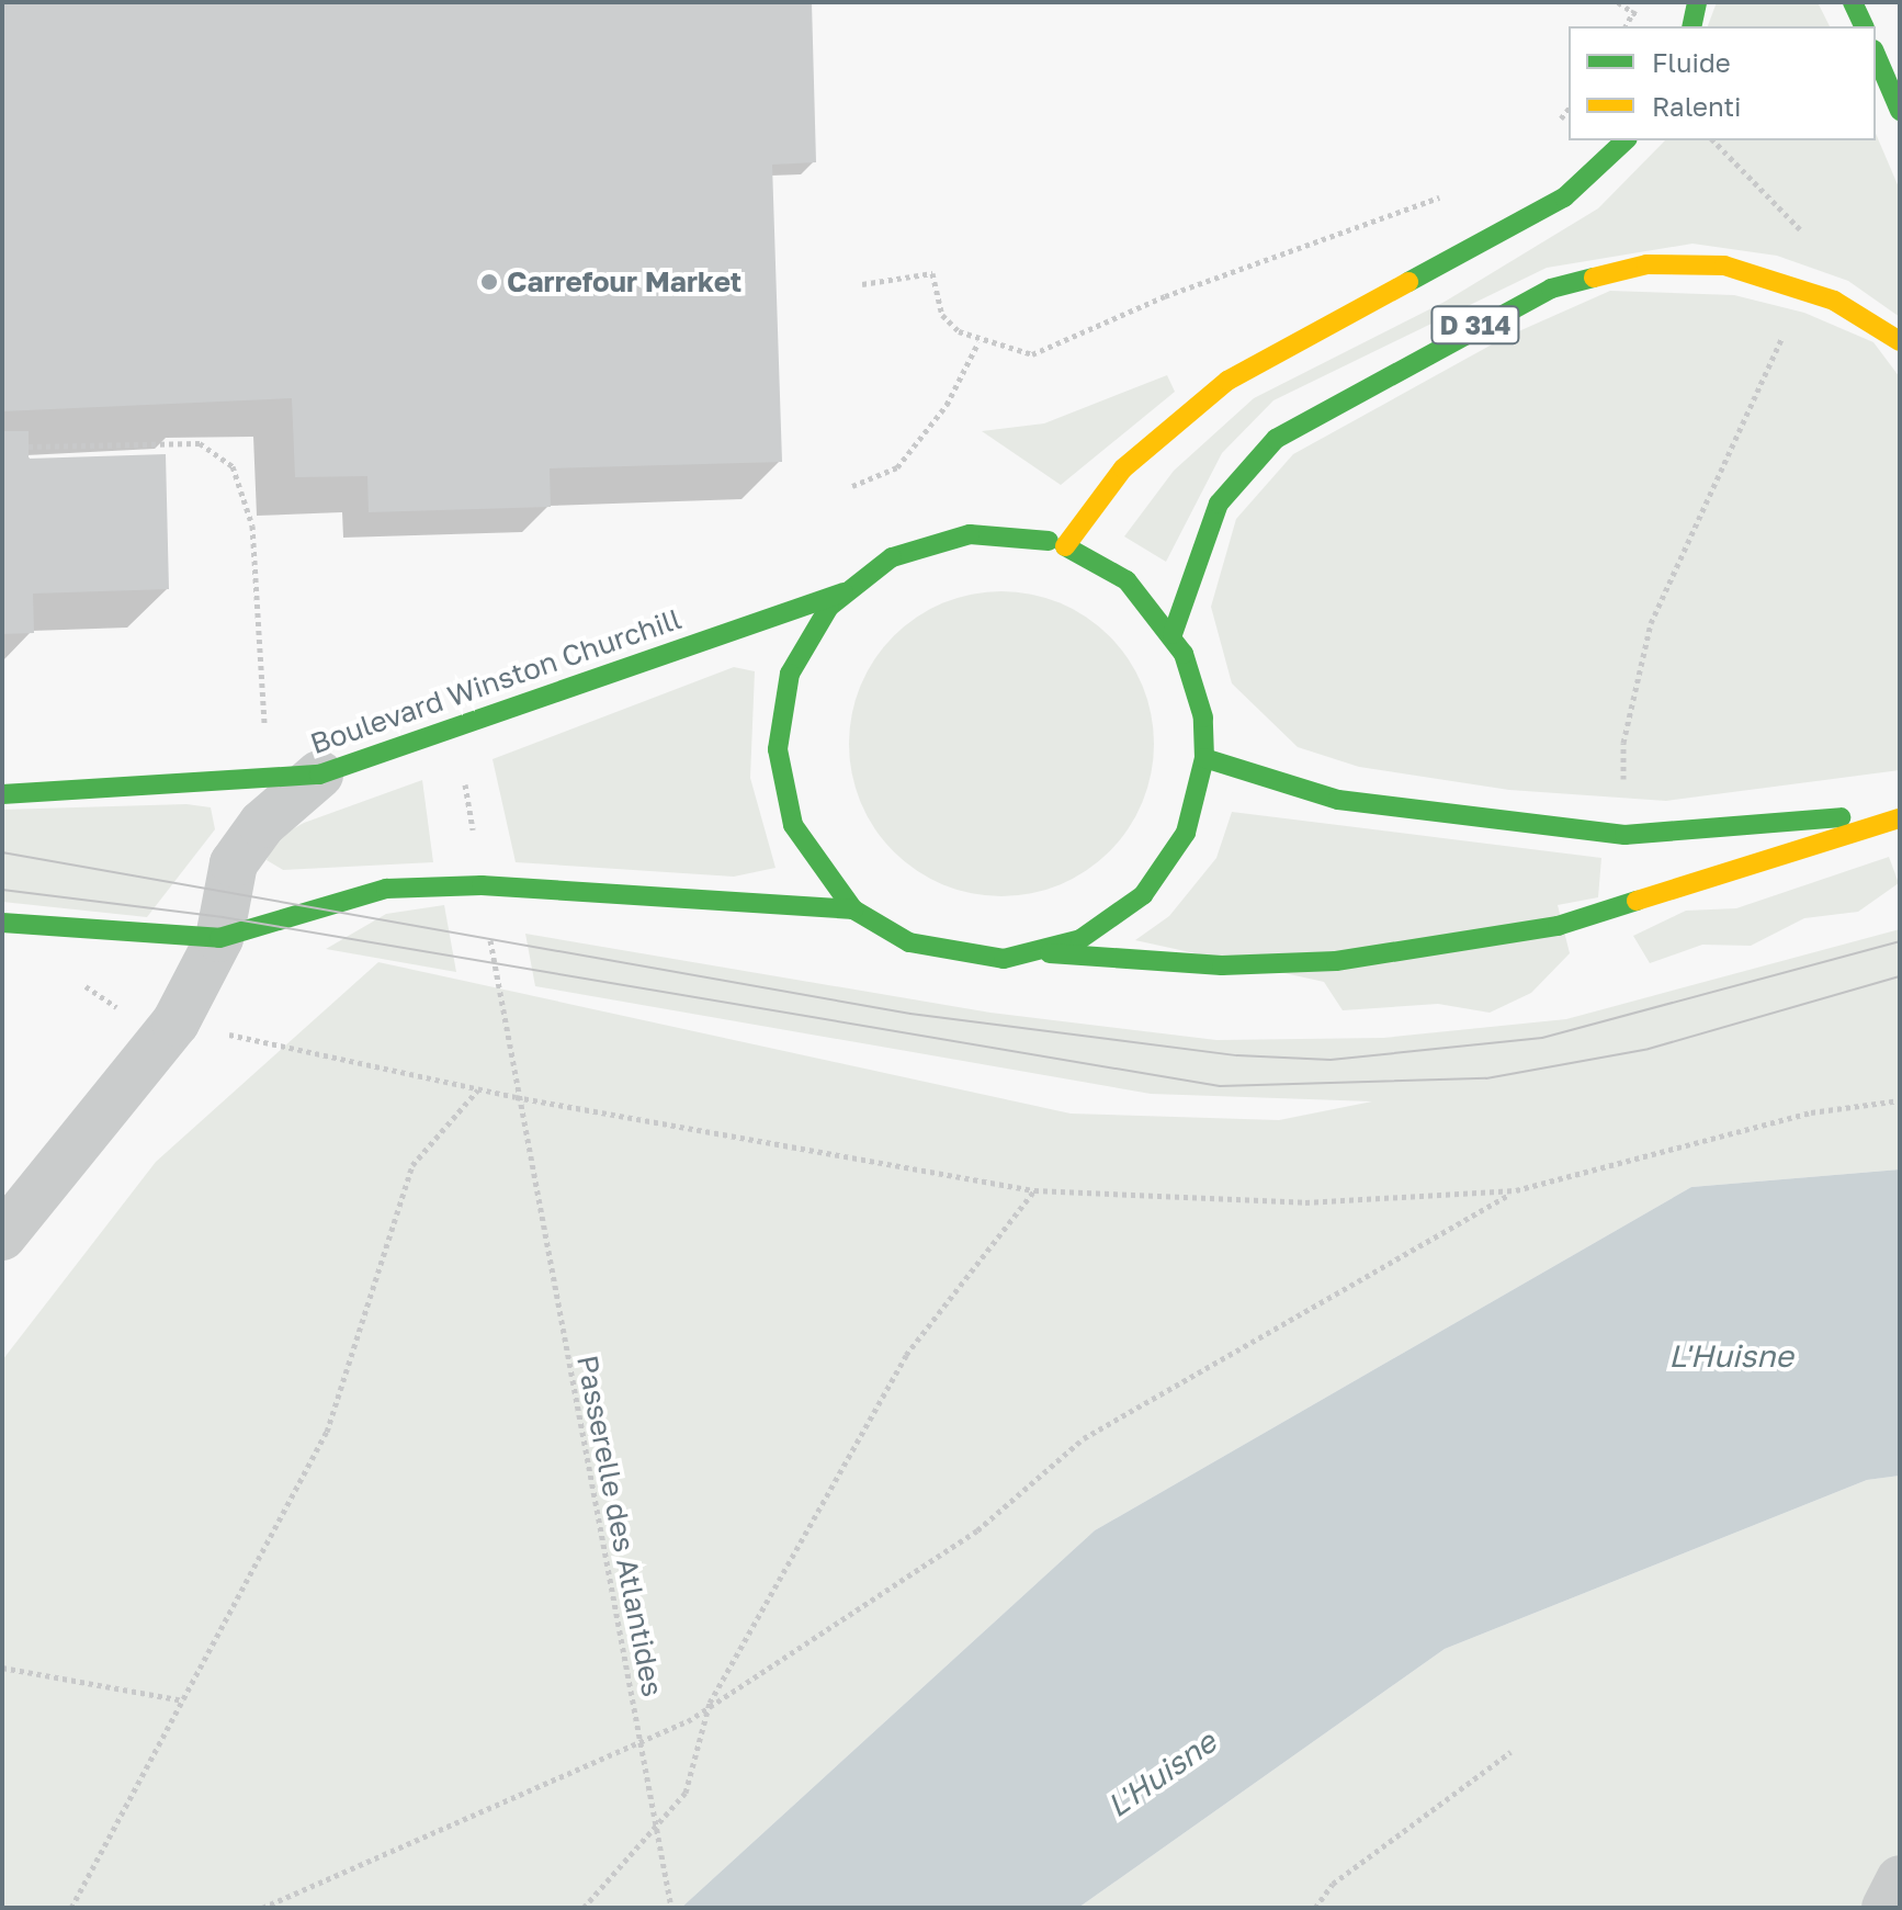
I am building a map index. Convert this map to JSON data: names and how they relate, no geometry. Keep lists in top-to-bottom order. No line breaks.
{"streets":{"street":["D 314","Boulevard Winston Churchill"],"path":["Passerelle des Atlantides"]},"water":["L'Huisne"],"places":["Carrefour Market"],"legend":["Fluide","Ralenti"]}
